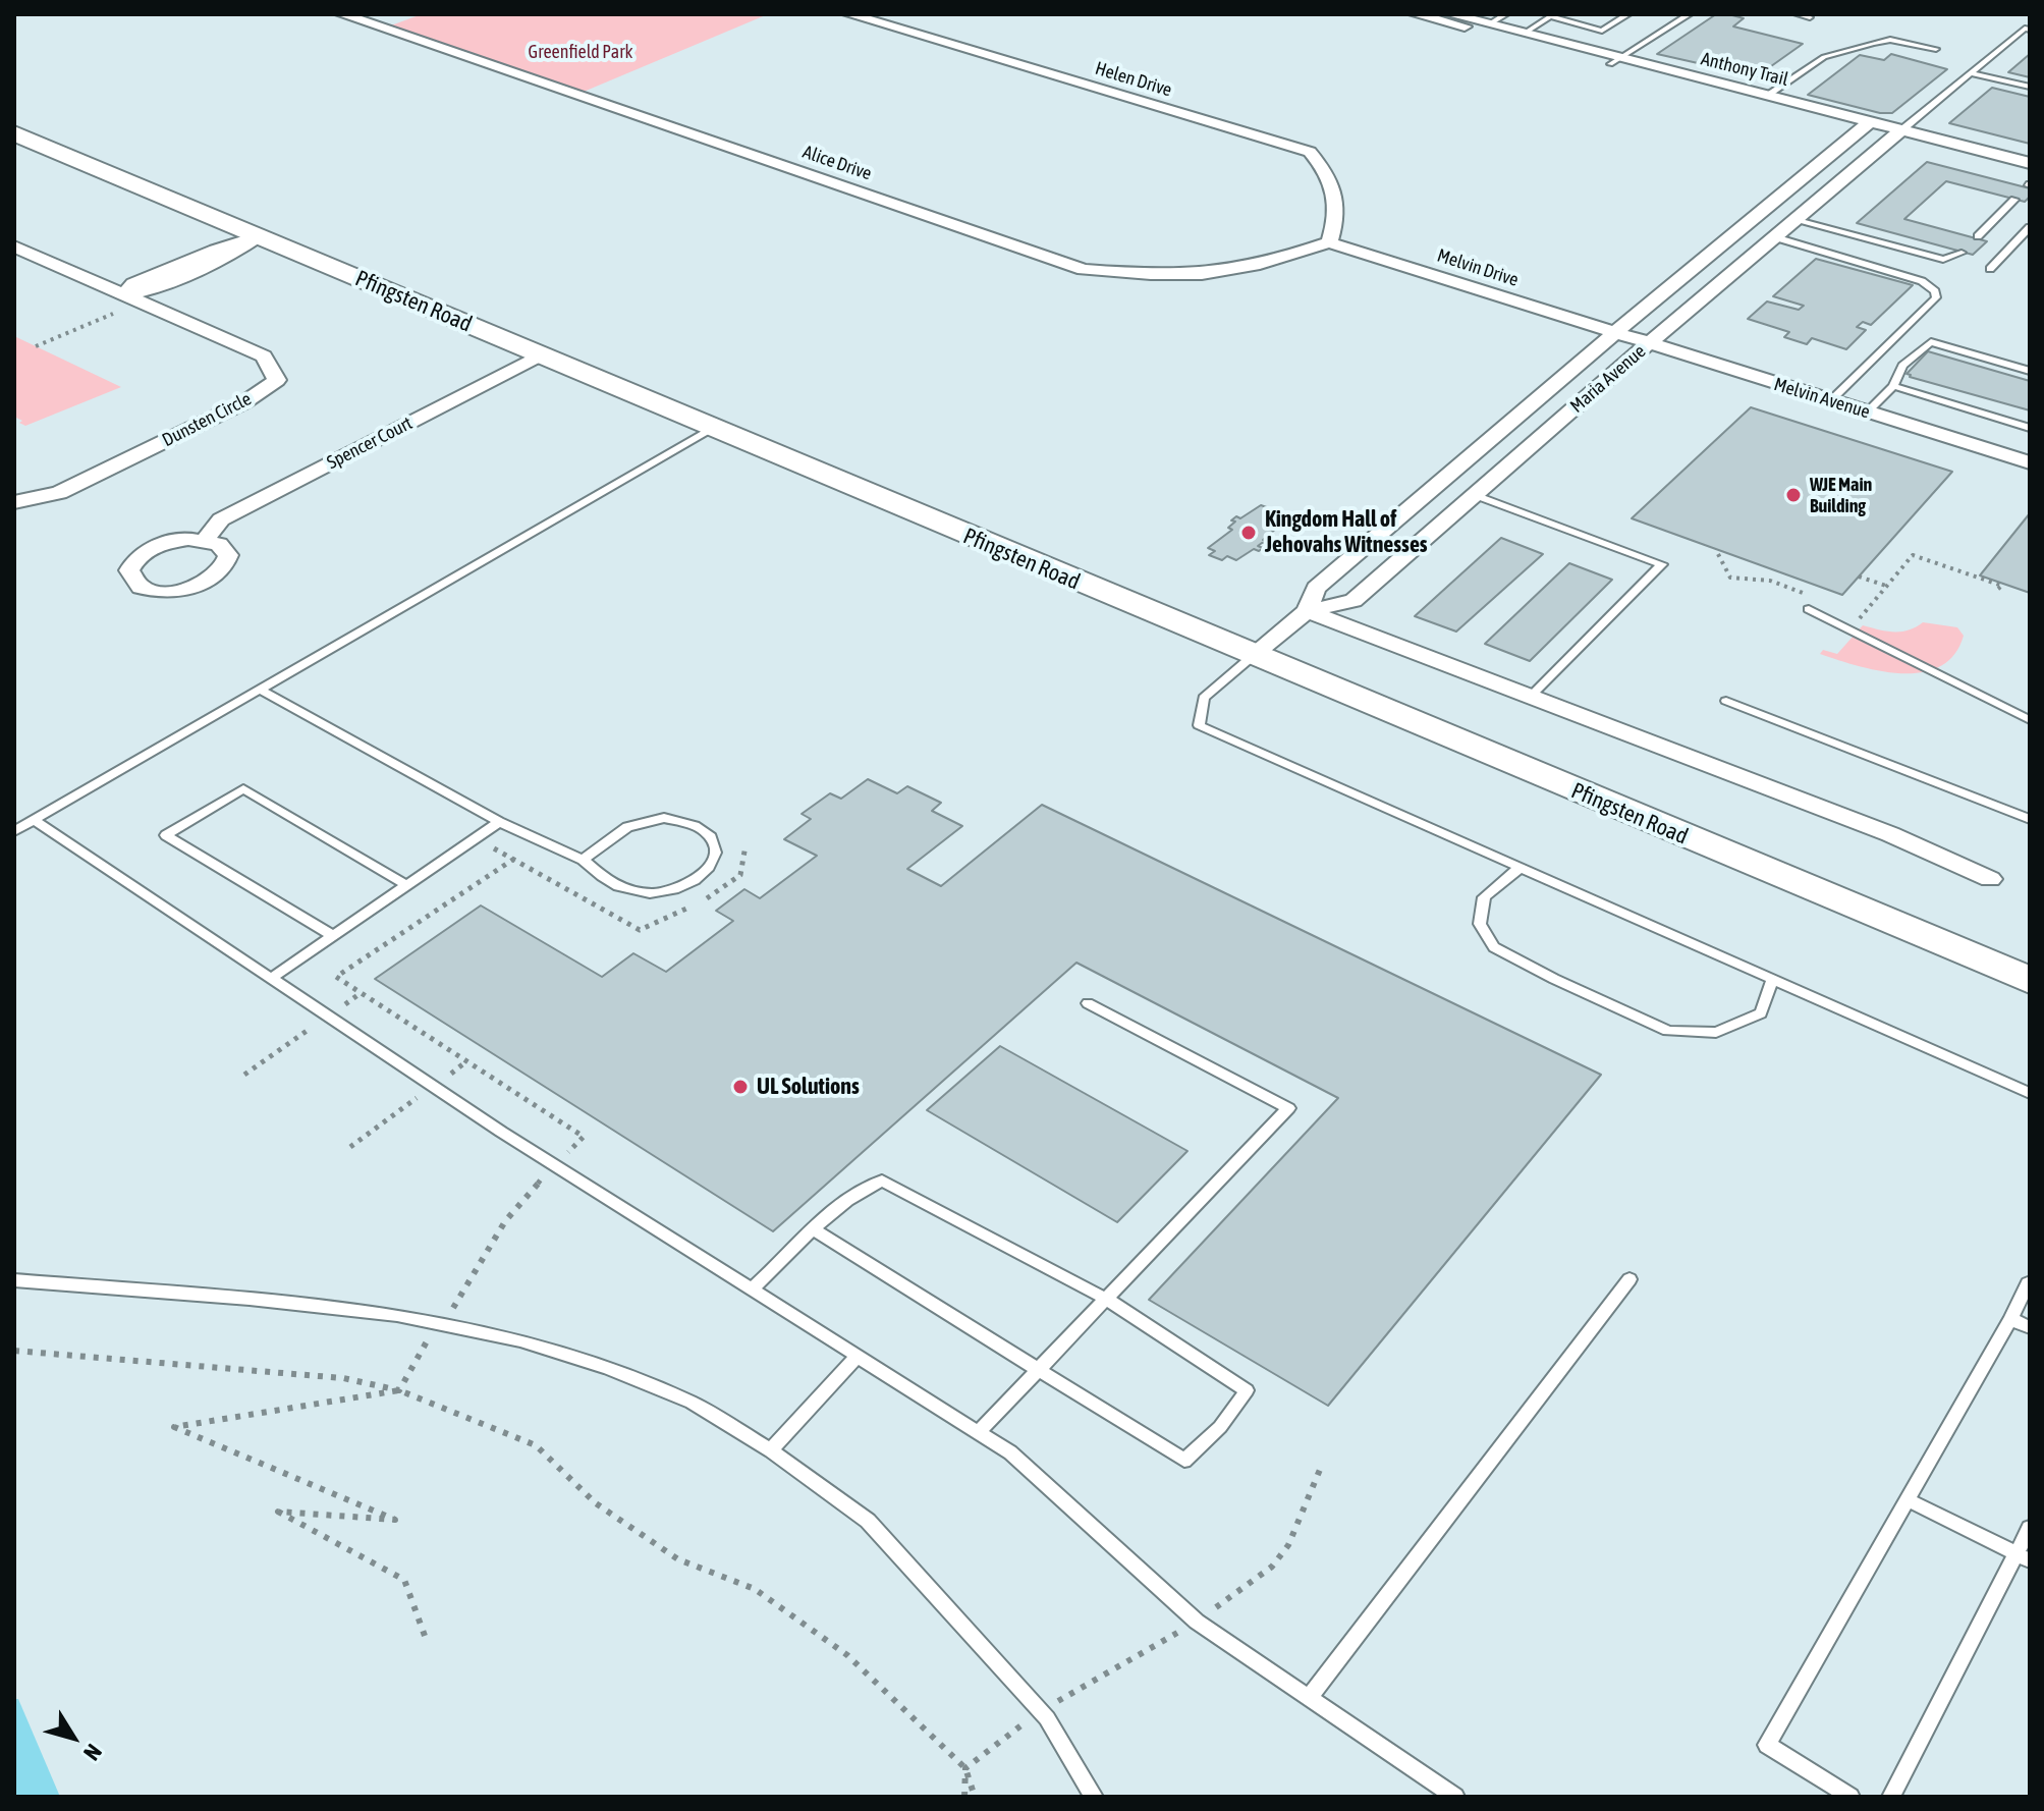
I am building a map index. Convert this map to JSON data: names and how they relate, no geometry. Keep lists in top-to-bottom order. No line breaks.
{"streets":{"main road":["Pfingsten Road"],"street":["Anthony Trail","Helen Drive","Alice Drive","Melvin Drive","Maria Avenue","Melvin Avenue","Dunsten Circle","Spencer Court"]},"crossings":[["Anthony Trail","Maria Avenue"],["Helen Drive","Alice Drive"],["Helen Drive","Melvin Drive"],["Alice Drive","Melvin Drive"],["Melvin Drive","Maria Avenue"],["Melvin Drive","Melvin Avenue"],["Pfingsten Road","Maria Avenue"],["Pfingsten Road","Spencer Court"],["Maria Avenue","Melvin Avenue"]],"parks":["Greenfield Park"],"places":["WJE Main Building","Kingdom Hall of Jehovahs Witnesses","UL Solutions"],"north":"bottom right"}
